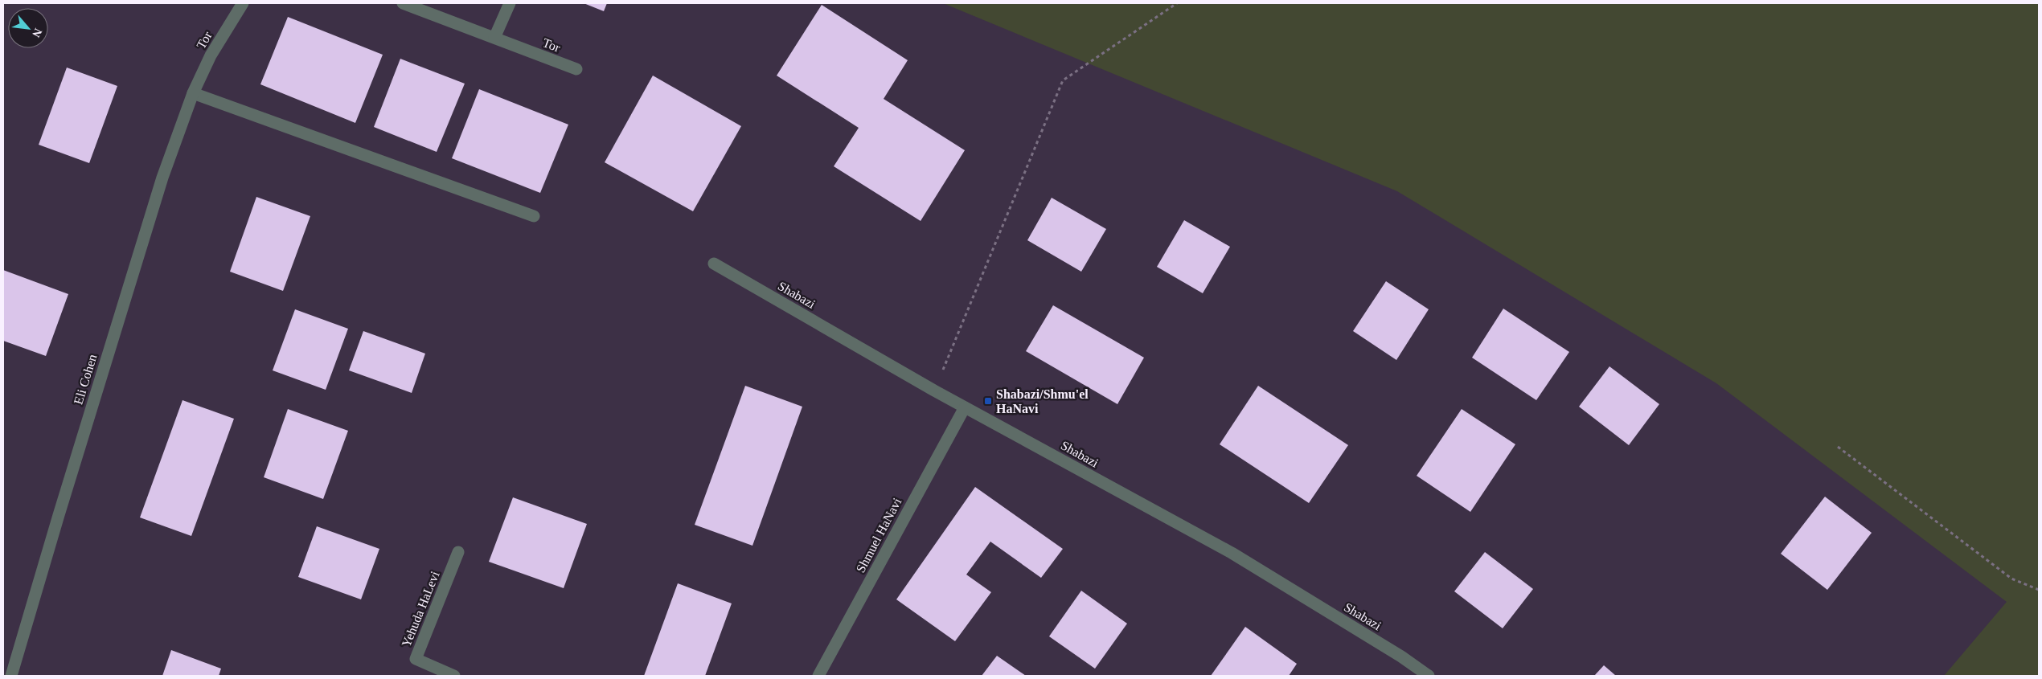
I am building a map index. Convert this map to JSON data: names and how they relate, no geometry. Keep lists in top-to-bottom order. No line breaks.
{"streets":{"street":["Tor","Shabazi","Eli Cohen","Shmuel HaNavi","Yehuda HaLevi"]},"crossings":[["Tor","Eli Cohen"],["Shabazi","Shmuel HaNavi"]],"places":{"transit":["Shabazi/Shmu'el HaNavi"]},"north":"bottom right"}
